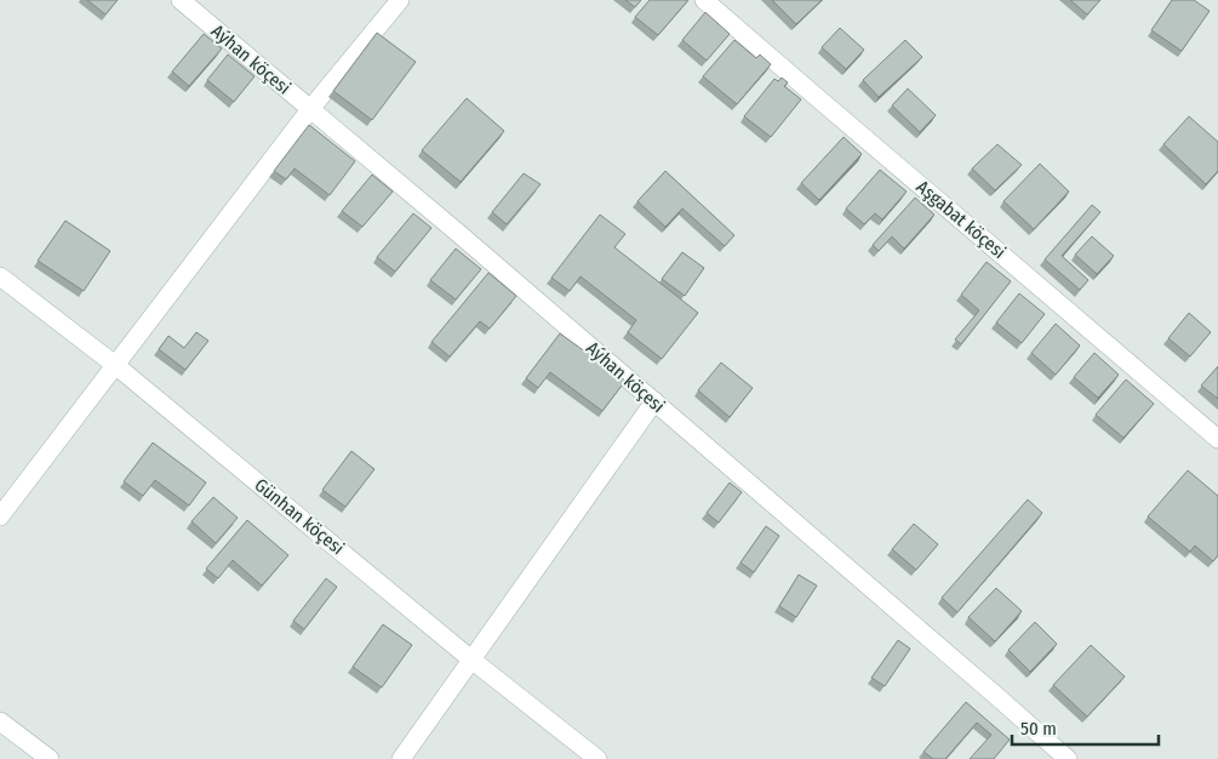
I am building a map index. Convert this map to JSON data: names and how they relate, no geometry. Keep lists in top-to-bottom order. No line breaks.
{"streets":{"street":["Aýhan köçesi","Aşgabat köçesi","Günhan köçesi"]},"scale_bar":"50 m"}
